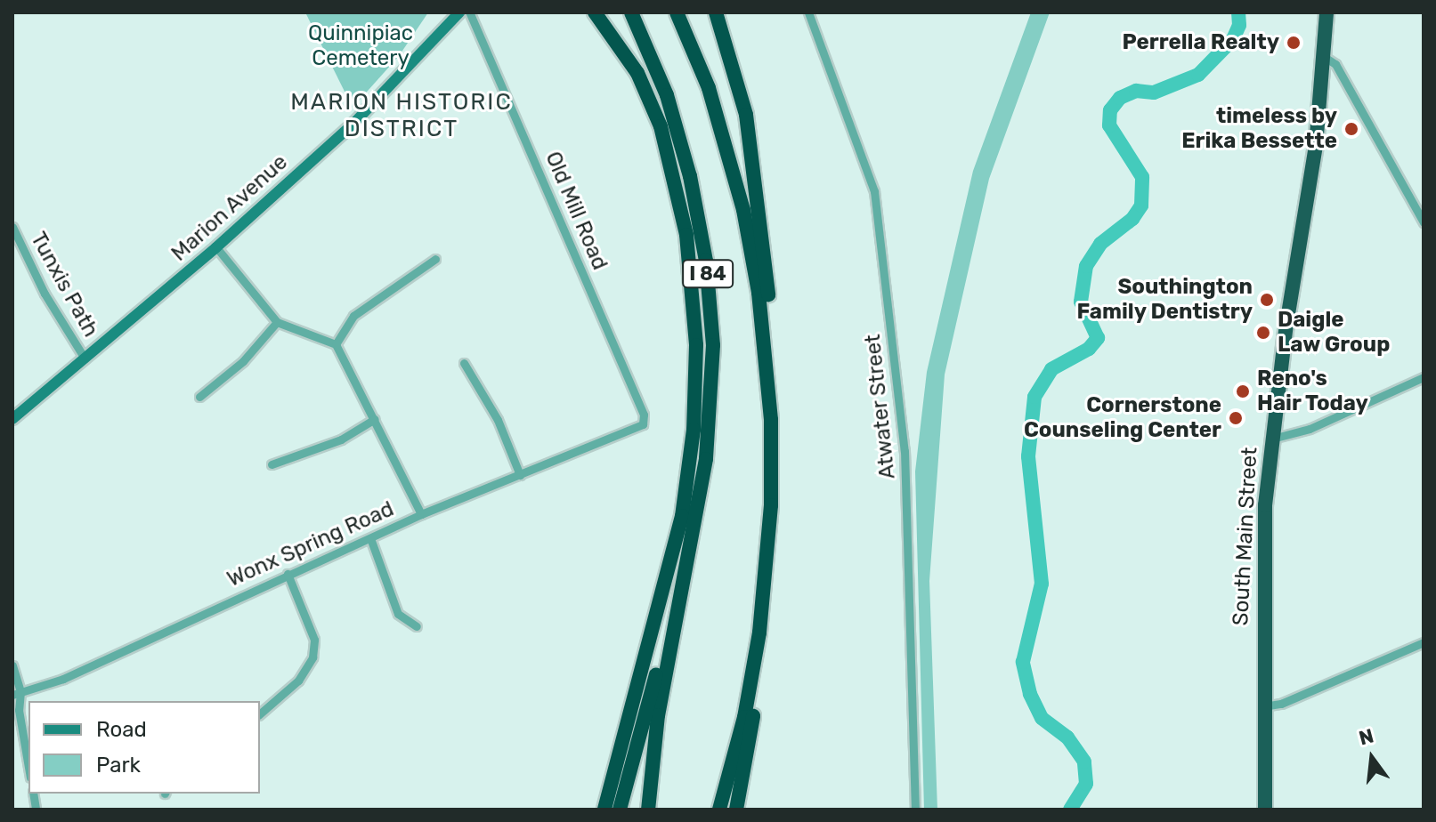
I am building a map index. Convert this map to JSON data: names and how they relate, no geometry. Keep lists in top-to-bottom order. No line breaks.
{"streets":{"highway":["I 84","South Main Street"],"main road":["Marion Avenue"],"street":["Old Mill Road","Tunxis Path","Atwater Street","Wonx Spring Road"]},"crossings":[["Marion Avenue","Tunxis Path"],["Old Mill Road","Wonx Spring Road"]],"districts":["MARION HISTORIC DISTRICT"],"parks":["Quinnipiac Cemetery"],"places":["Perrella Realty","timeless by Erika Bessette","Southington Family Dentistry","Daigle Law Group","Reno's Hair Today","Cornerstone Counseling Center"],"legend":["Road","Park"],"north":"top"}
